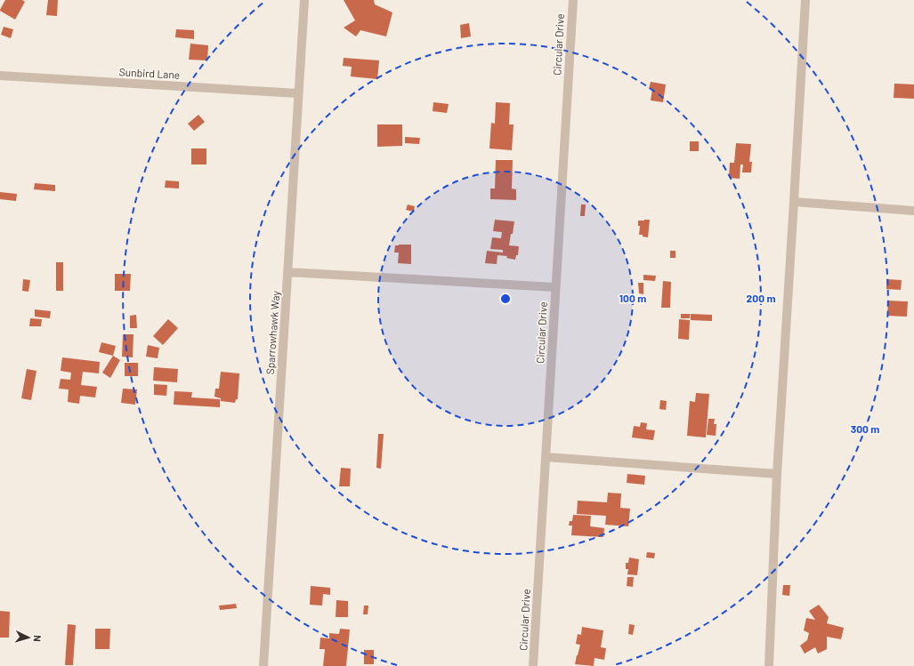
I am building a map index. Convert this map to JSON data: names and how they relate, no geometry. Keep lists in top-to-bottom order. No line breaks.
{"streets":{"street":["Circular Drive","Sunbird Lane","Sparrowhawk Way"]},"crossings":[["Sunbird Lane","Sparrowhawk Way"]],"north":"right","rings":["100 m","200 m","300 m"]}
